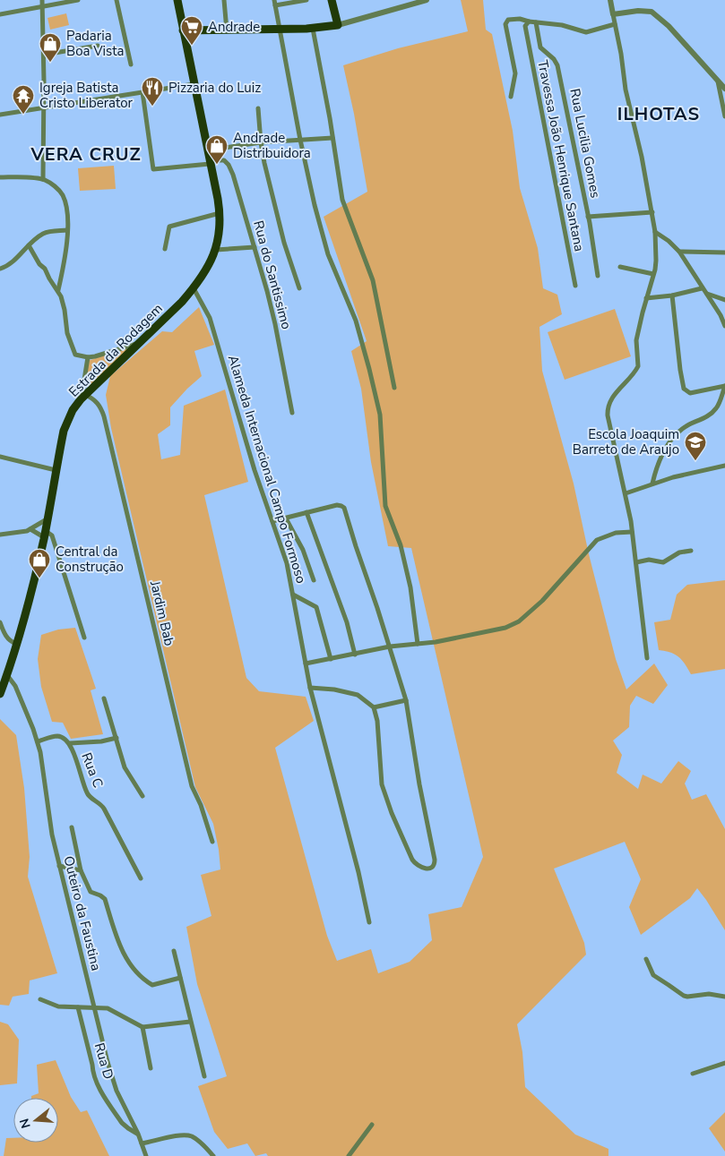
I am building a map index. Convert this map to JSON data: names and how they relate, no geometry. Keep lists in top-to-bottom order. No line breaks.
{"streets":{"main road":["Estrada da Rodagem"],"street":["Rua Lucilia Gomes","Travessa João Henrique Santana","Rua do Santissimo","Alameda Internacional Campo Formoso","Jardim Bab","Rua C","Outeiro da Faustina","Rua D"]},"crossings":[["Rua do Santissimo","Estrada da Rodagem"],["Estrada da Rodagem","Alameda Internacional Campo Formoso"],["Estrada da Rodagem","Jardim Bab"],["Estrada da Rodagem","Outeiro da Faustina"],["Rua C","Outeiro da Faustina"],["Outeiro da Faustina","Rua D"]],"districts":["ILHOTAS","VERA CRUZ"],"places":{"supermarket":["Andrade"],"shop":["Padaria Boa Vista","Andrade Distribuidora","Central da Construção"],"restaurant":["Pizzaria do Luiz"],"temple":["Igreja Batista Cristo Liberator"],"school or university":["Escola Joaquim Barreto de Araujo"]},"north":"left"}
